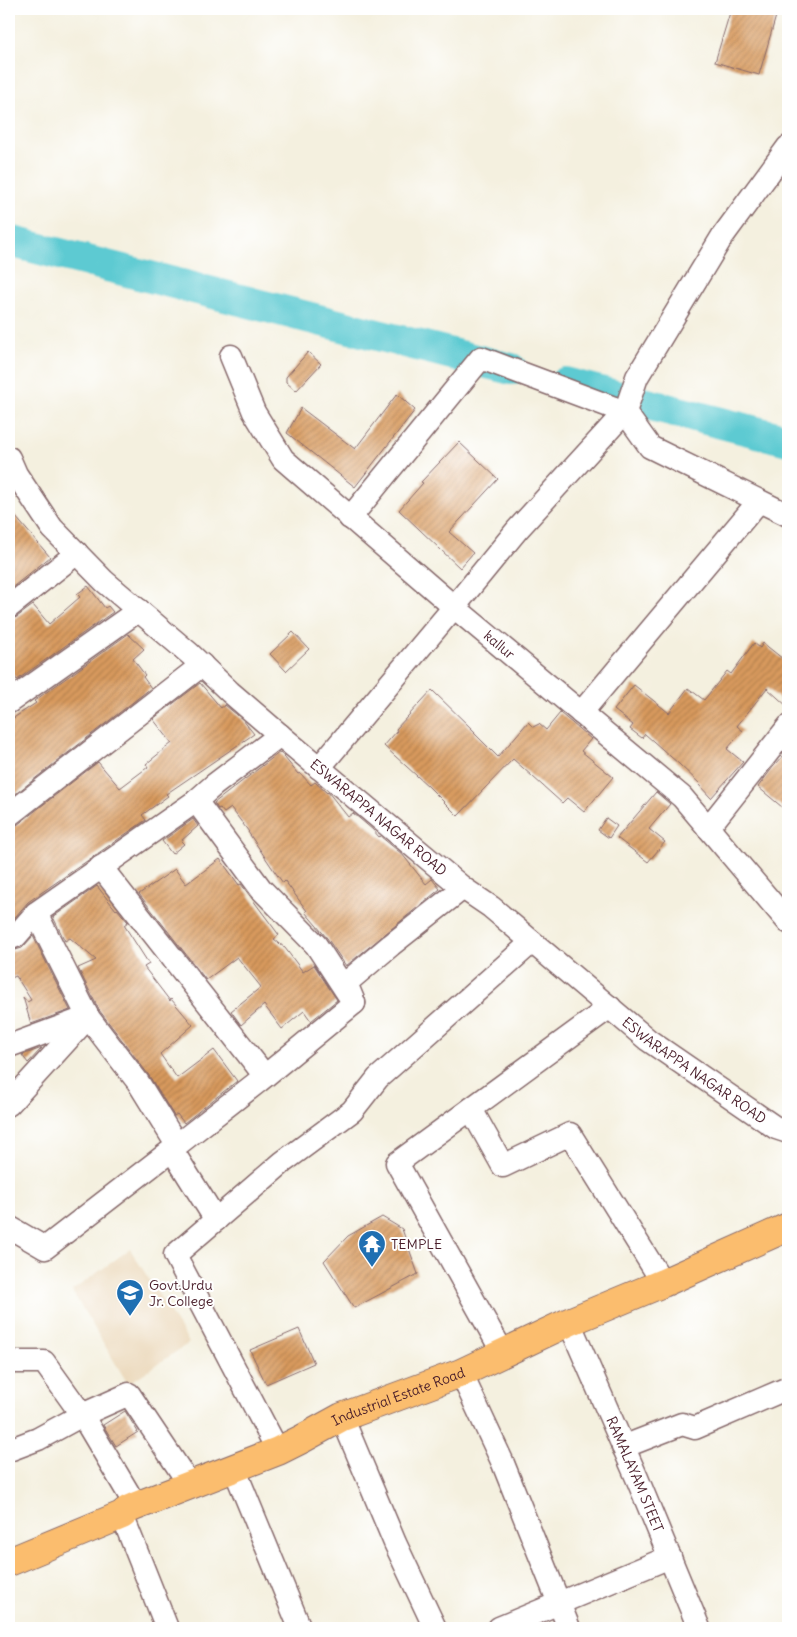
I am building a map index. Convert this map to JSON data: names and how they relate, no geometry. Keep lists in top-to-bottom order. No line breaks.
{"streets":{"main road":["Industrial Estate Road"],"street":["kallur","ESWARAPPA NAGAR ROAD","RAMALAYAM STEET"]},"crossings":[["Industrial Estate Road","RAMALAYAM STEET"]],"places":{"temple":["TEMPLE"],"school or university":["Govt.Urdu Jr. College"]}}
